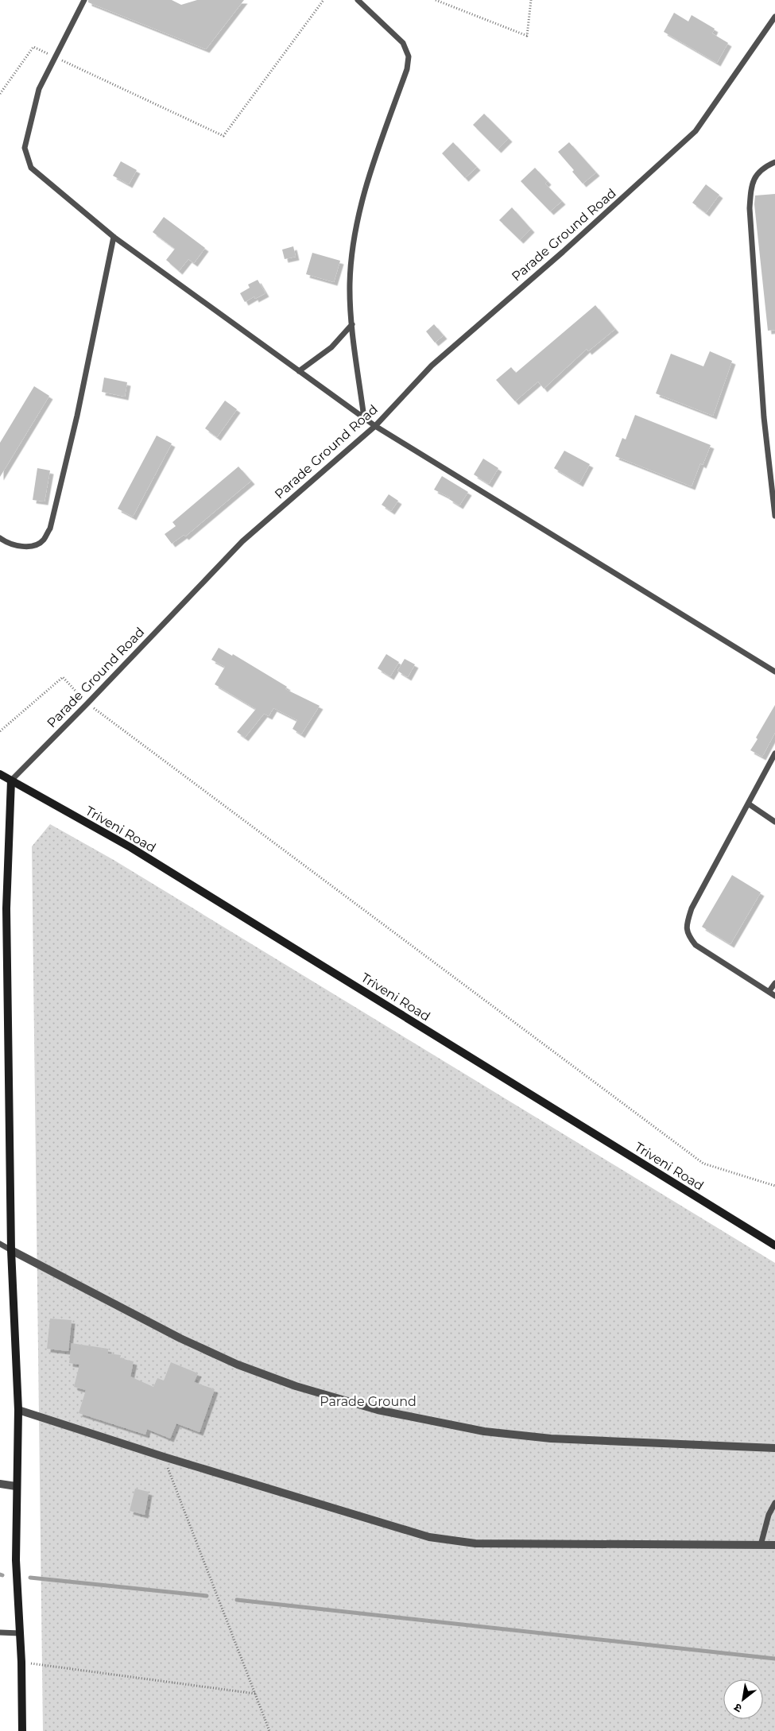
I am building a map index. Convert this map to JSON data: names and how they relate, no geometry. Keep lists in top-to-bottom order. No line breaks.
{"streets":{"street":["Triveni Road"],"lane":["Parade Ground Road"]},"crossings":[["Parade Ground Road","Triveni Road"]],"parks":["Parade Ground"],"north":"bottom left"}
